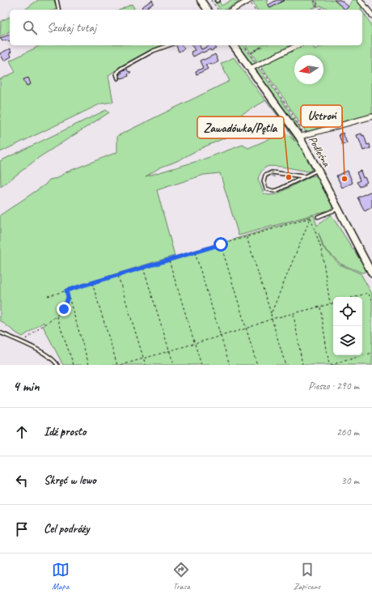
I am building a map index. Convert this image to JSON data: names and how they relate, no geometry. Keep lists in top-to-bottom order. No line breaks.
{"streets":{"main road":["Podleśna"]},"places":["Zawadówka/Pętla","Ustroń"],"north":"left","page":{"search":"Szukaj tutaj","heading":["4 min","Pieszo · 290 m"],"list":[["Idź prosto","260 m"],["Skręć w lewo","30 m"],"Cel podróży"],"nav":["Mapa","Trasa","Zapisane"]}}
